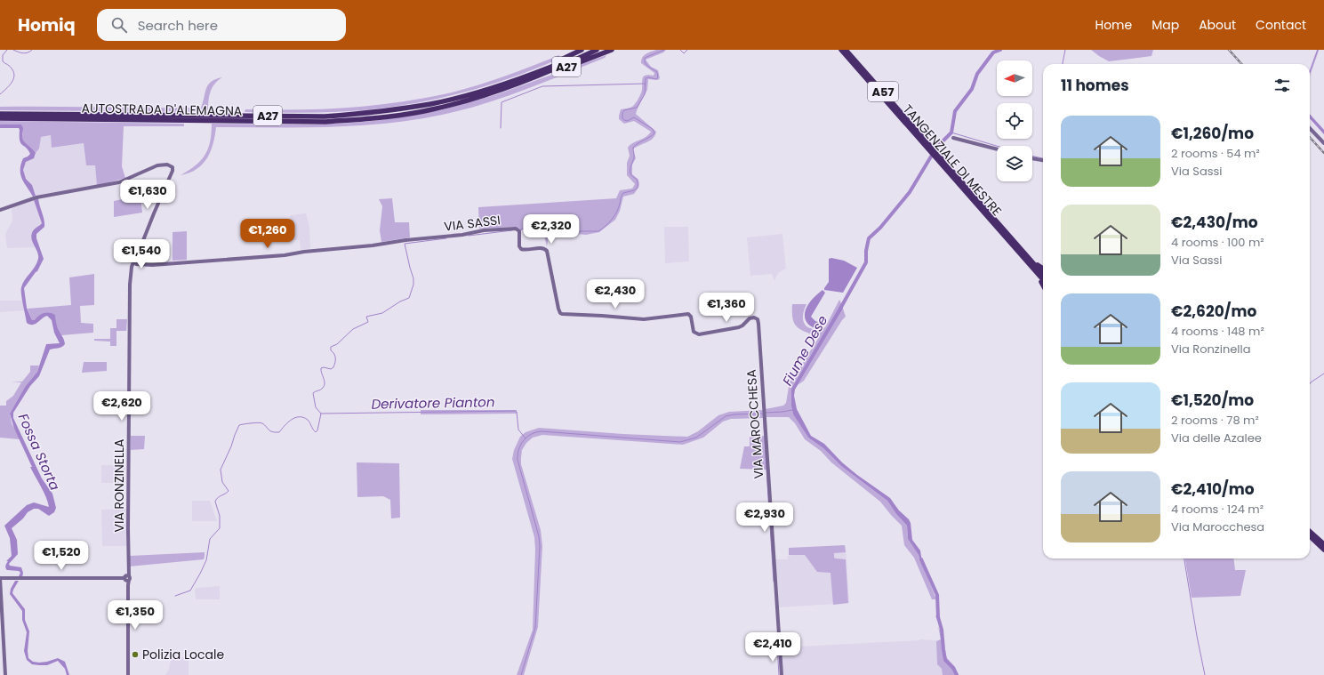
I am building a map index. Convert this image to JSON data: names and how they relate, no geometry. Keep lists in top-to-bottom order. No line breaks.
{"streets":{"highway":["A27","A57","AUTOSTRADA D'ALEMAGNA","TANGENZIALE DI MESTRE"],"street":["VIA SASSI","VIA MAROCCHESA","VIA RONZINELLA"]},"crossings":[["A27","AUTOSTRADA D'ALEMAGNA"],["VIA SASSI","VIA MAROCCHESA"],["VIA SASSI","VIA RONZINELLA"]],"water":["Fiume Dese","Derivatore Pianton","Fossa Storta"],"places":["Polizia Locale"],"north":"left","page":{"header":"Homiq","search":"Search here","nav":["Home","Map","About","Contact"],"heading":"11 homes","list":[{"name":"€1,260/mo","note":"2 rooms · 54 m² · Via Sassi"},{"name":"€2,430/mo","note":"4 rooms · 100 m² · Via Sassi"},{"name":"€2,620/mo","note":"4 rooms · 148 m² · Via Ronzinella"},{"name":"€1,520/mo","note":"2 rooms · 78 m² · Via delle Azalee"},{"name":"€2,410/mo","note":"4 rooms · 124 m² · Via Marocchesa"}],"price":["€1,630","€2,320","€1,260","€1,540","€2,430","€1,360","€2,620","€2,930","€1,520","€1,350","€2,410"]}}
